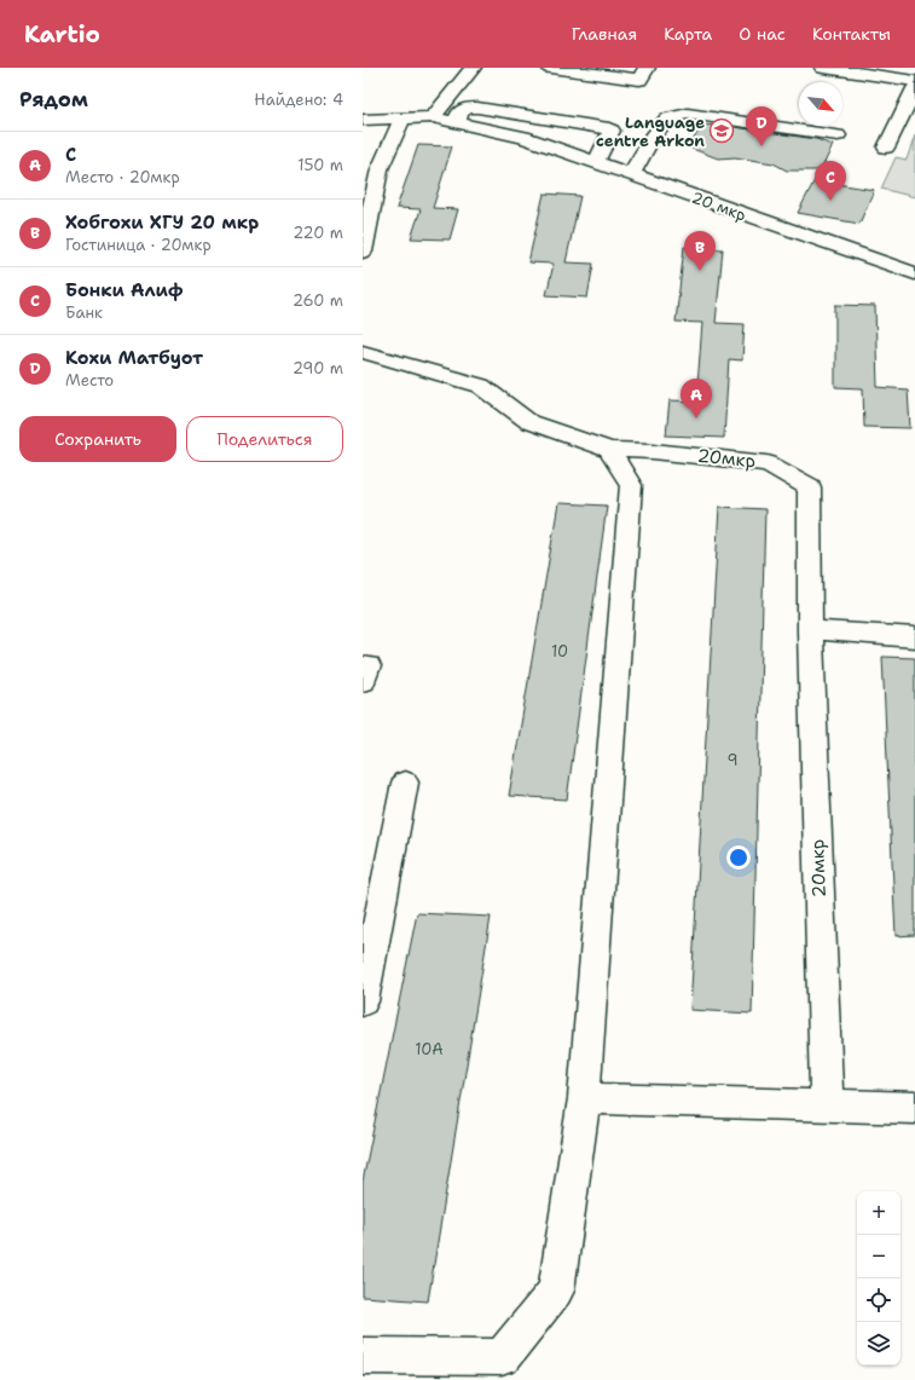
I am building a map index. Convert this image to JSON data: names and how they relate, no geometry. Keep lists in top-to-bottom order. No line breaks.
{"streets":{"street":["20 мкр","20мкр"]},"places":{"school or university":["Language centre Arkon"]},"house_numbers":["10","9","10А"],"north":"bottom right","page":{"header":"Kartio","nav":["Главная","Карта","О нас","Контакты"],"heading":["Рядом","Найдено: 4"],"pins":["D","C","B","A"],"list":[{"mark":"A","name":"С","note":"Место · 20мкр","value":"150 m"},{"mark":"B","name":"Хобгохи ХГУ 20 мкр","note":"Гостиница · 20мкр","value":"220 m"},{"mark":"C","name":"Бонки Алиф","note":"Банк","value":"260 m"},{"mark":"D","name":"Кохи Матбуот","note":"Место","value":"290 m"}],"buttons":["Сохранить","Поделиться"],"map_buttons":["+","−"]}}
